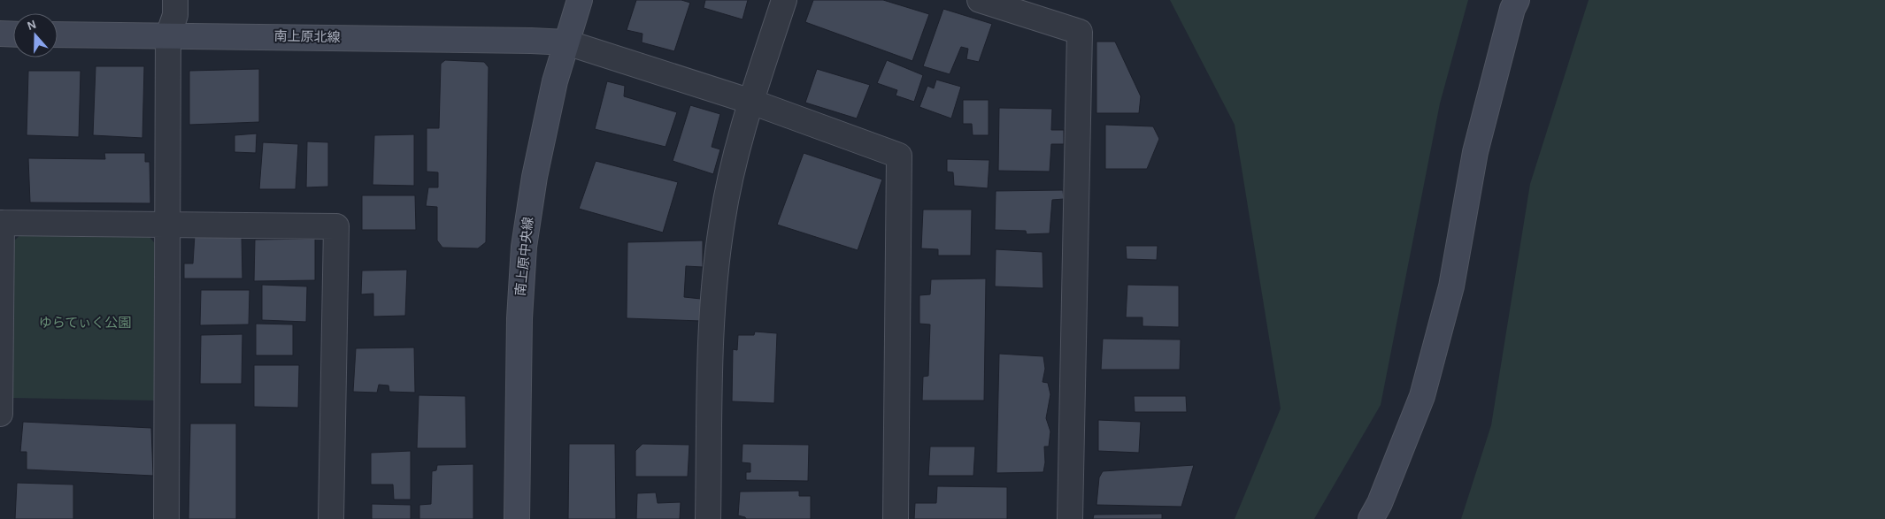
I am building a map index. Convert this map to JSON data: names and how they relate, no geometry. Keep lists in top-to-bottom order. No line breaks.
{"streets":{"street":["南上原北線","南上原中央線"]},"crossings":[["南上原北線","南上原中央線"]],"parks":["ゆらてぃく公園"],"north":"top"}
